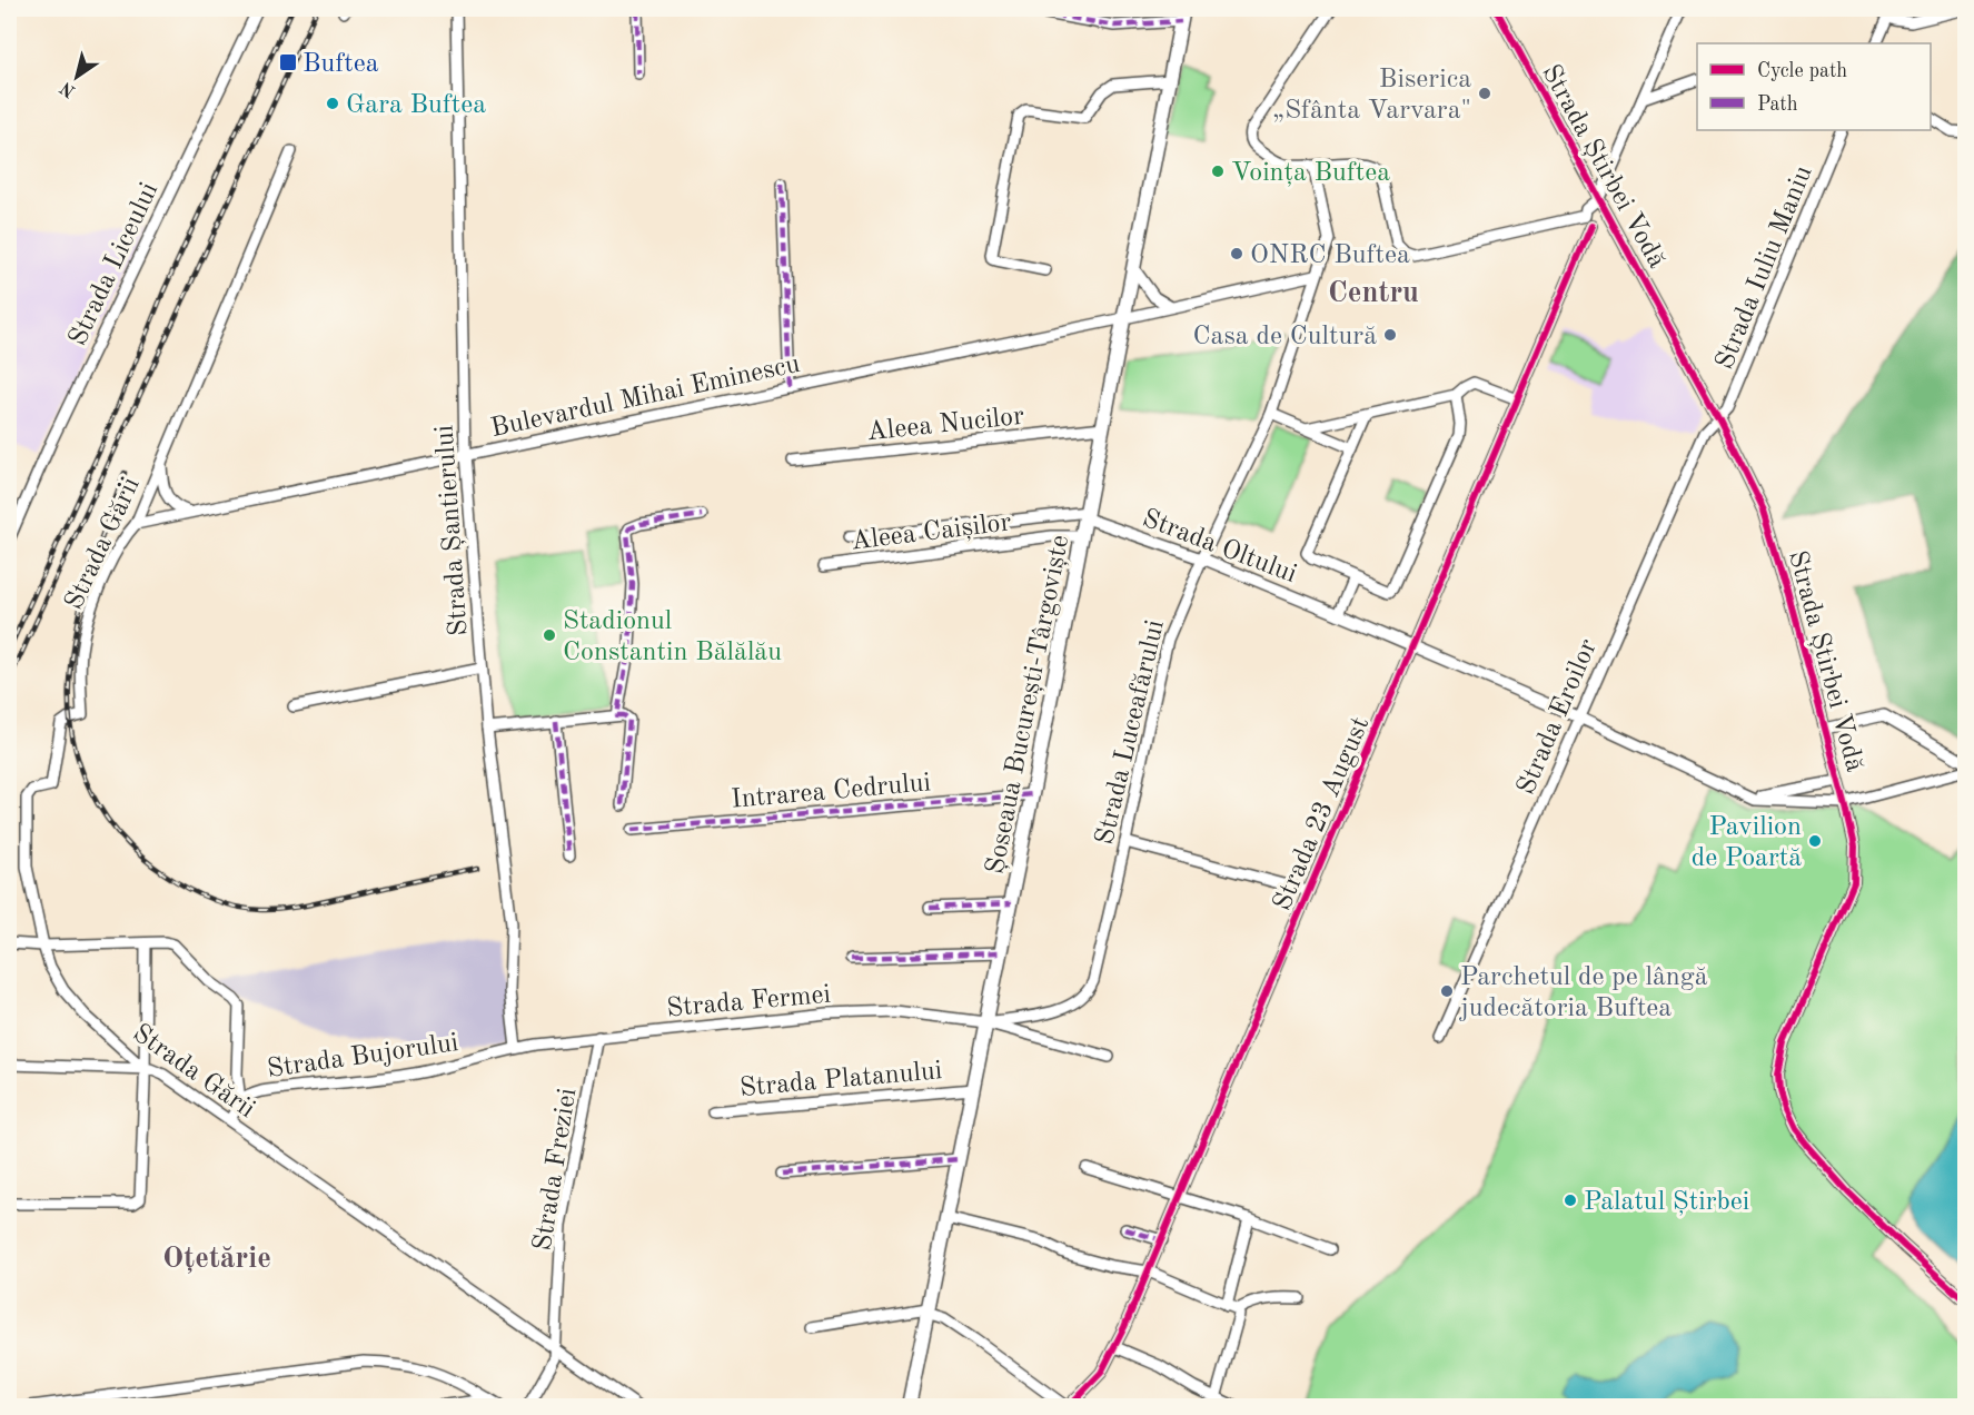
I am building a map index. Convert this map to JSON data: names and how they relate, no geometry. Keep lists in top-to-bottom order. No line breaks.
{"streets":{"main road":["Șoseaua București-Târgoviște"],"street":["Strada Știrbei Vodă","Strada Liceului","Strada Iuliu Maniu","Bulevardul Mihai Eminescu","Aleea Nucilor","Strada Șantierului","Aleea Caișilor","Strada Gării","Strada Oltului","Strada Eroilor","Strada Luceafărului","Intrarea Cedrului","Strada 23 August","Strada Fermei","Strada Bujorului","Strada Platanului","Strada Freziei"]},"crossings":[["Strada Știrbei Vodă","Strada Iuliu Maniu"],["Strada Știrbei Vodă","Strada Oltului"],["Strada Știrbei Vodă","Strada Eroilor"],["Strada Iuliu Maniu","Strada Eroilor"],["Bulevardul Mihai Eminescu","Strada Șantierului"],["Bulevardul Mihai Eminescu","Strada Gării"],["Bulevardul Mihai Eminescu","Șoseaua București-Târgoviște"],["Bulevardul Mihai Eminescu","Strada Luceafărului"],["Aleea Nucilor","Șoseaua București-Târgoviște"],["Strada Șantierului","Strada Fermei"],["Strada Șantierului","Strada Bujorului"],["Aleea Caișilor","Șoseaua București-Târgoviște"],["Strada Gării","Strada Bujorului"],["Strada Gării","Strada Freziei"],["Strada Oltului","Șoseaua București-Târgoviște"],["Strada Oltului","Strada Eroilor"],["Strada Oltului","Strada Luceafărului"],["Strada Oltului","Strada 23 August"],["Șoseaua București-Târgoviște","Strada Luceafărului"],["Șoseaua București-Târgoviște","Intrarea Cedrului"],["Șoseaua București-Târgoviște","Strada Fermei"],["Șoseaua București-Târgoviște","Strada Platanului"],["Strada Luceafărului","Strada Fermei"],["Strada Fermei","Strada Bujorului"],["Strada Fermei","Strada Freziei"]],"districts":["Centru","Oțetărie"],"places":{"transit":["Buftea"],"other":["Biserica „Sfânta Varvara\"","Gara Buftea","Voința Buftea","ONRC Buftea","Casa de Cultură","Stadionul Constantin Bălălău","Pavilion de Poartă","Parchetul de pe lângă judecătoria Buftea","Palatul Știrbei"]},"legend":["Cycle path","Path"],"north":"bottom left"}
